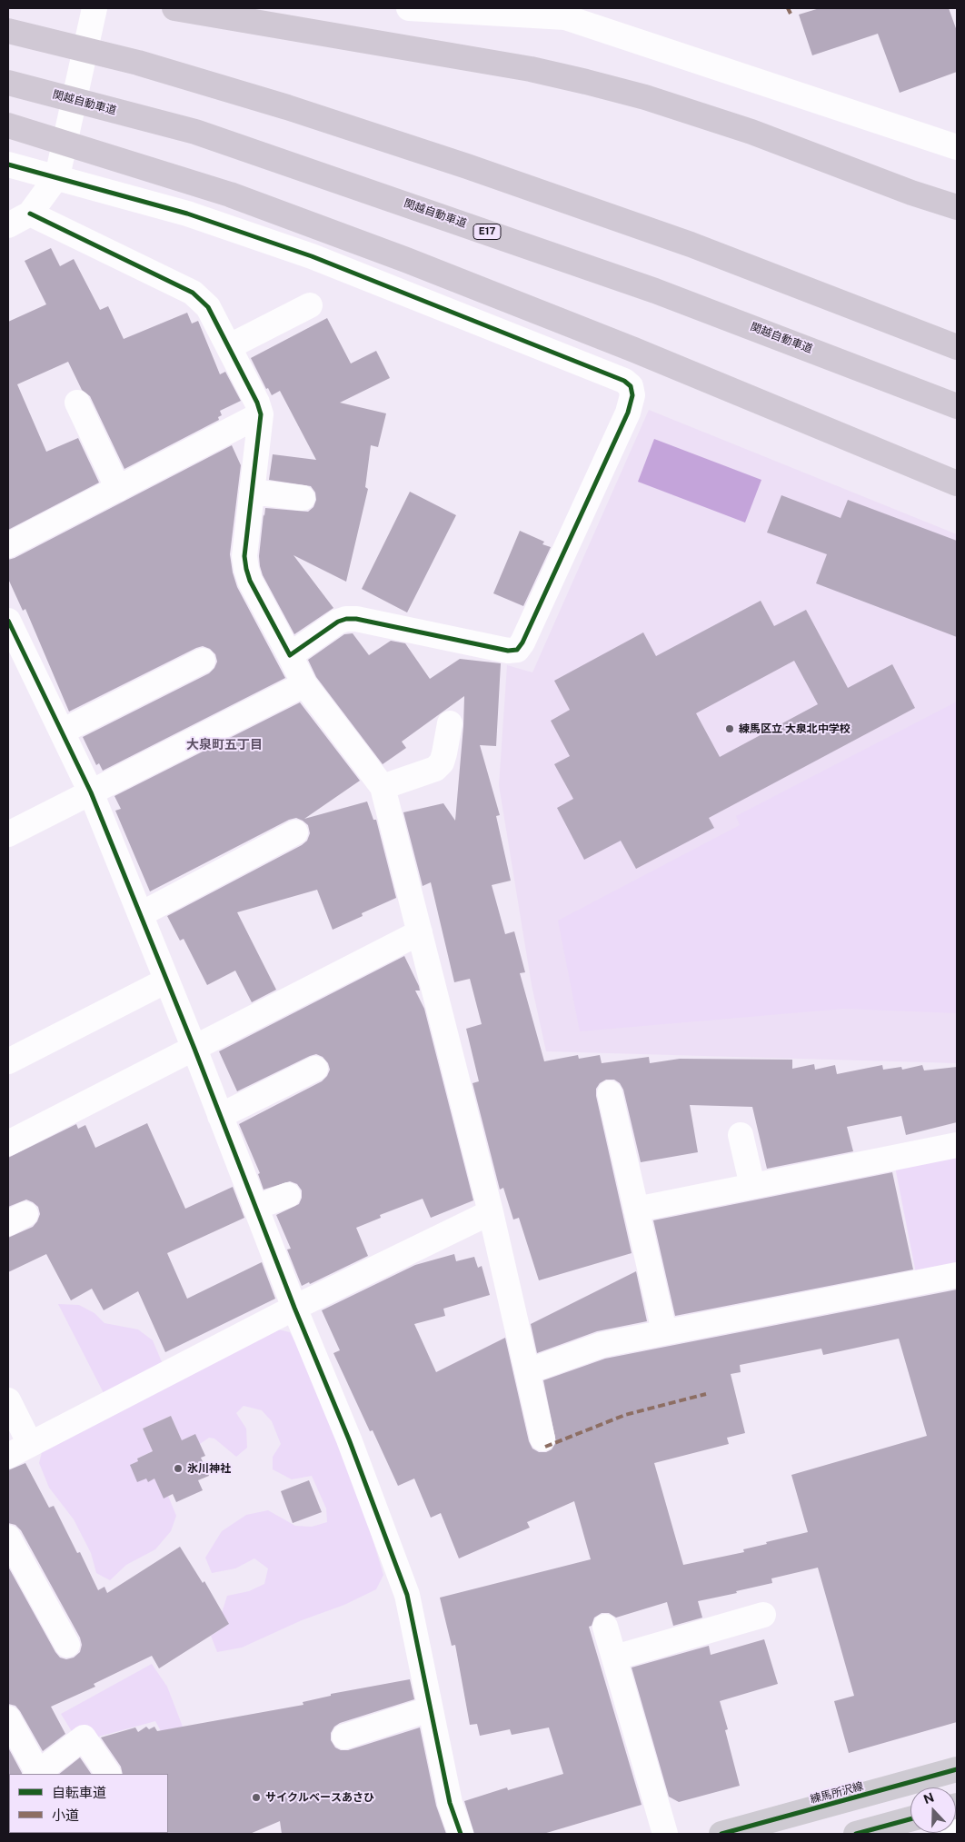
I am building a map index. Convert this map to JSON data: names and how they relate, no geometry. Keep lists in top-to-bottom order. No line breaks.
{"streets":{"highway":["関越自動車道","E17"],"main road":["練馬所沢線"]},"districts":["大泉町五丁目"],"places":["練馬区立 大泉北中学校","氷川神社","サイクルベースあさひ"],"legend":["自転車道","小道"],"north":"top"}
